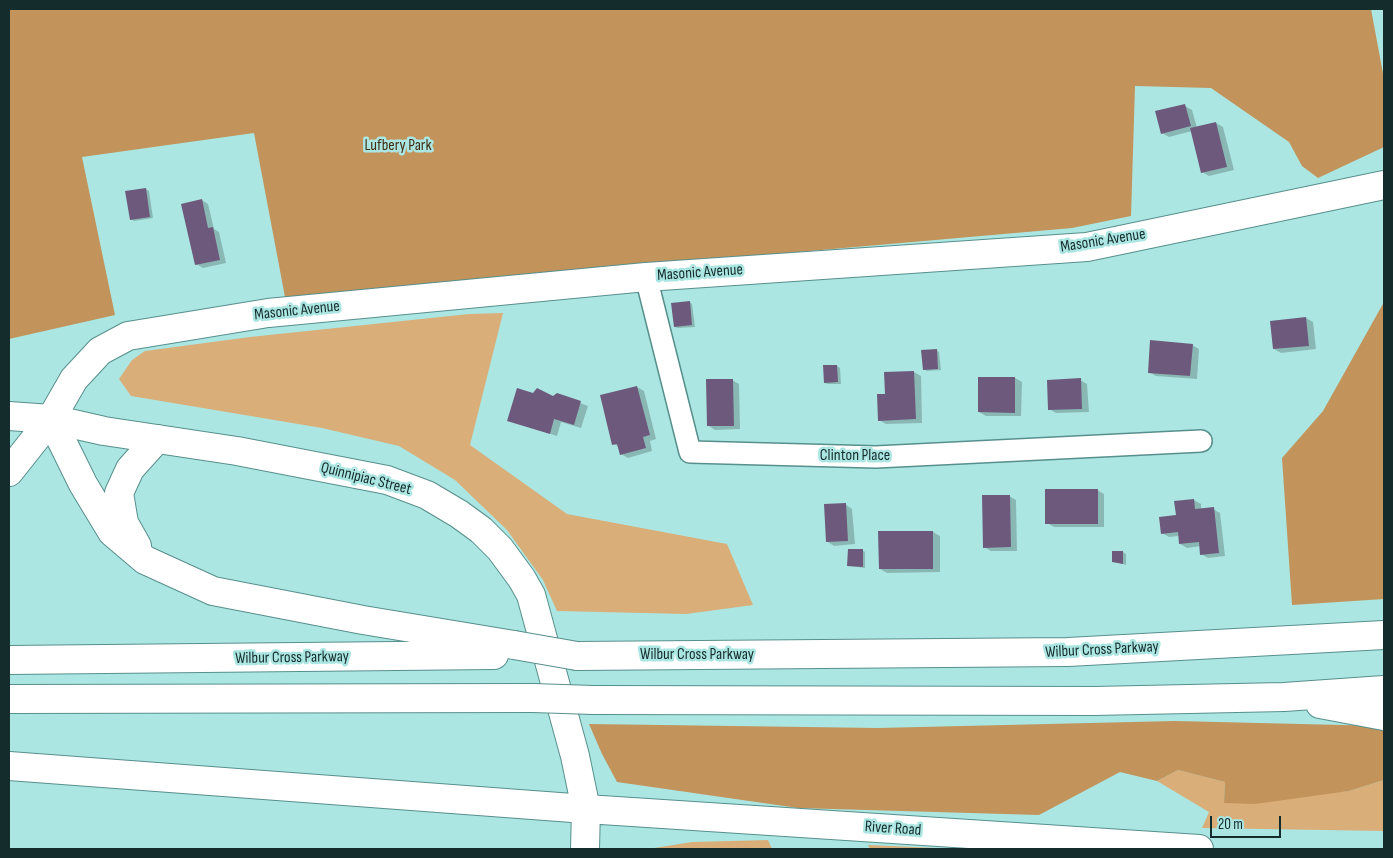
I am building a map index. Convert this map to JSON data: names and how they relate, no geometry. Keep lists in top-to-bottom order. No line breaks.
{"streets":{"main road":["Masonic Avenue","Quinnipiac Street","Wilbur Cross Parkway","River Road"],"street":["Clinton Place"]},"crossings":[["Masonic Avenue","Clinton Place"],["Masonic Avenue","Quinnipiac Street"],["Quinnipiac Street","River Road"]],"parks":["Lufbery Park"],"scale_bar":"20 m"}
